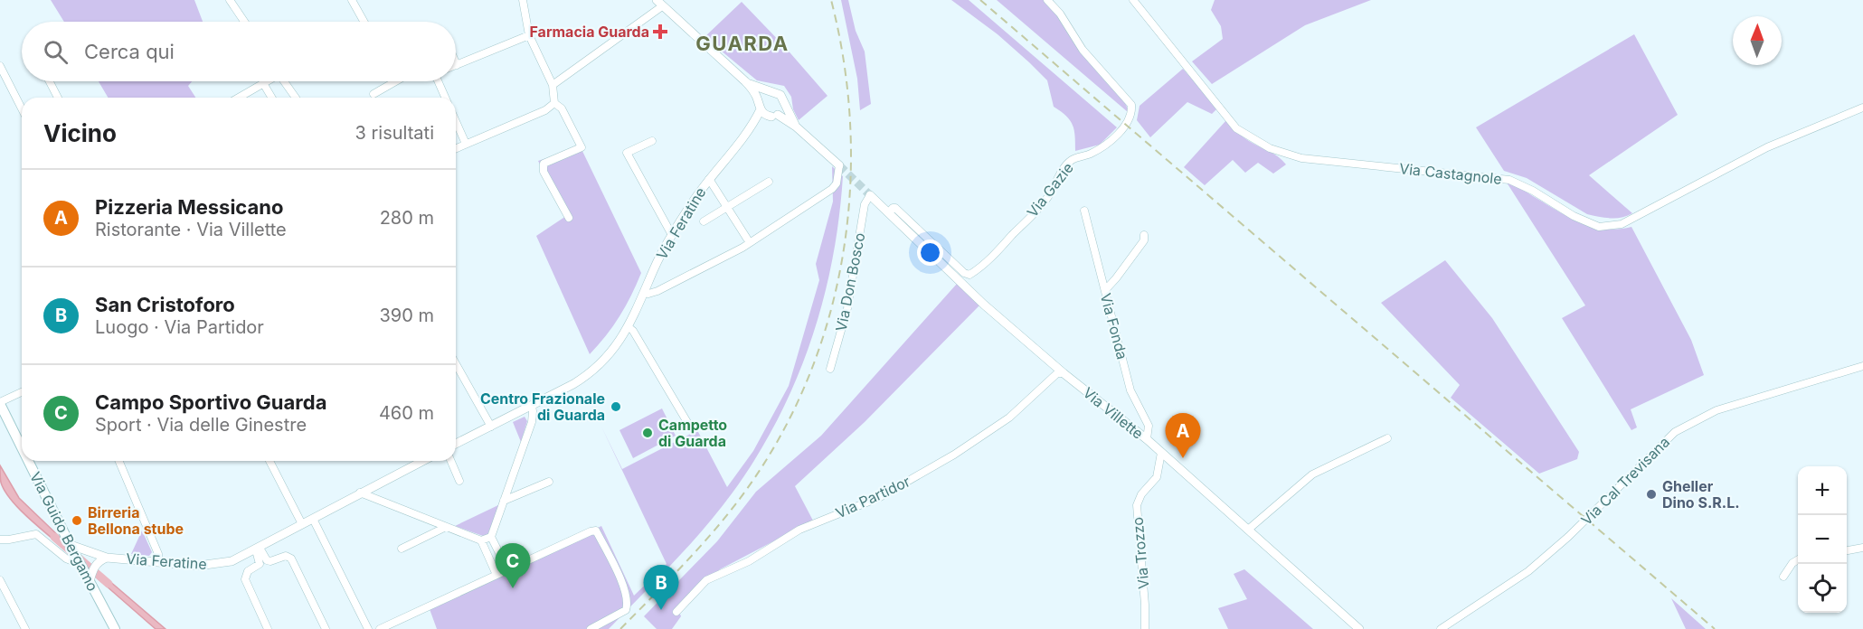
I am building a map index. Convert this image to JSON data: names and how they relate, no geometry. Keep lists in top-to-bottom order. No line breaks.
{"streets":{"main road":["Via Guido Bergamo"],"street":["Via Castagnole","Via Gazie","Via Feratine","Via Don Bosco","Via Fonda","Via Villette","Via Cal Trevisana","Via Partidor","Via Trozzo"]},"crossings":[["Via Gazie","Via Villette"],["Via Feratine","Via Guido Bergamo"],["Via Don Bosco","Via Villette"],["Via Fonda","Via Villette"],["Via Villette","Via Partidor"],["Via Villette","Via Trozzo"]],"districts":["GUARDA"],"places":{"health":["Farmacia Guarda"],"other":["Centro Frazionale di Guarda","Campetto di Guarda","Gheller Dino S.R.L.","Birreria Bellona stube"]},"north":"top","page":{"search":"Cerca qui","heading":["Vicino","3 risultati"],"list":[{"mark":"A","name":"Pizzeria Messicano","note":"Ristorante · Via Villette","value":"280 m"},{"mark":"B","name":"San Cristoforo","note":"Luogo · Via Partidor","value":"390 m"},{"mark":"C","name":"Campo Sportivo Guarda","note":"Sport · Via delle Ginestre","value":"460 m"}],"pins":["A","C","B"],"map_buttons":["+","−"]}}
